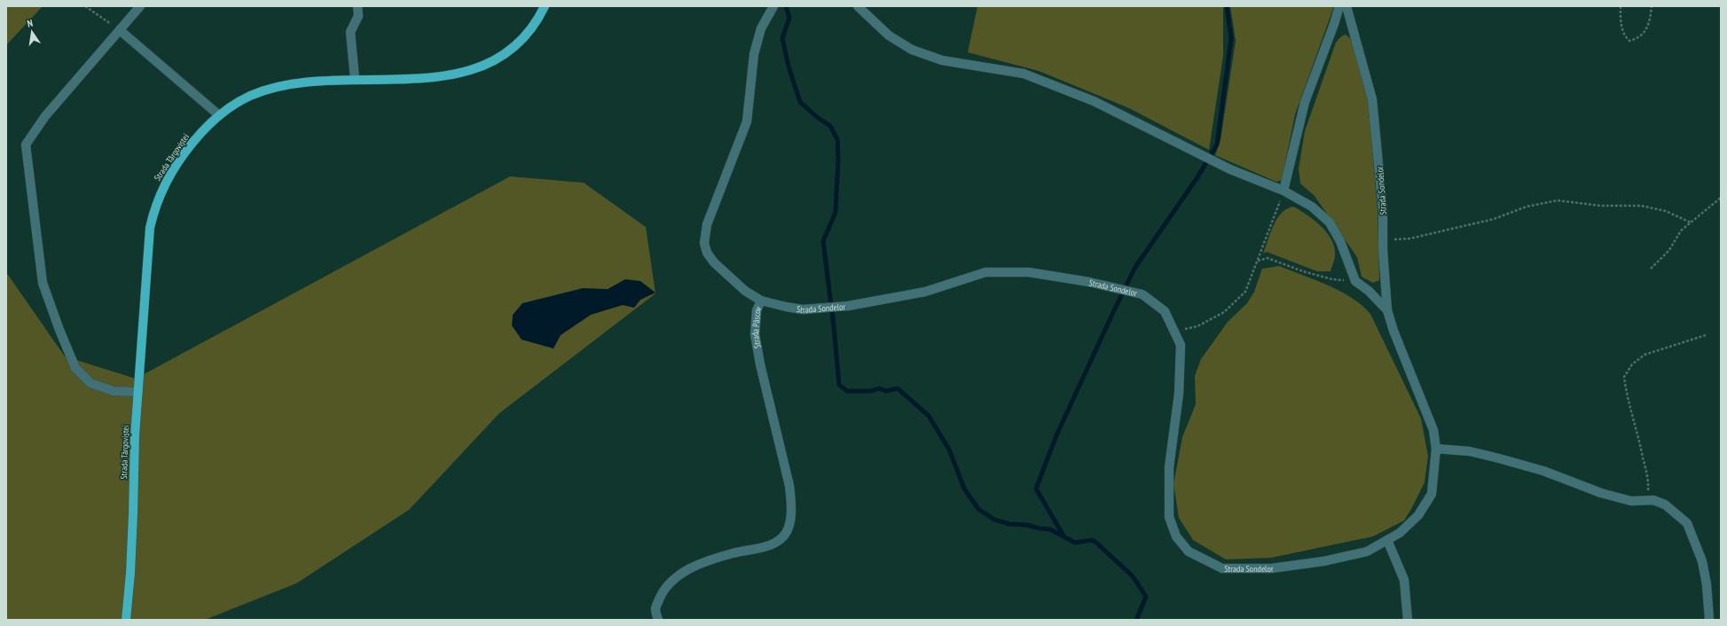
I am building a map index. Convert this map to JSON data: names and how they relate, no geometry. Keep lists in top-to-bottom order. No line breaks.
{"streets":{"main road":["Strada Târgoviștei"],"street":["Strada Sondelor","Strada Pâscov"]},"crossings":[["Strada Sondelor","Strada Pâscov"]],"north":"top"}
